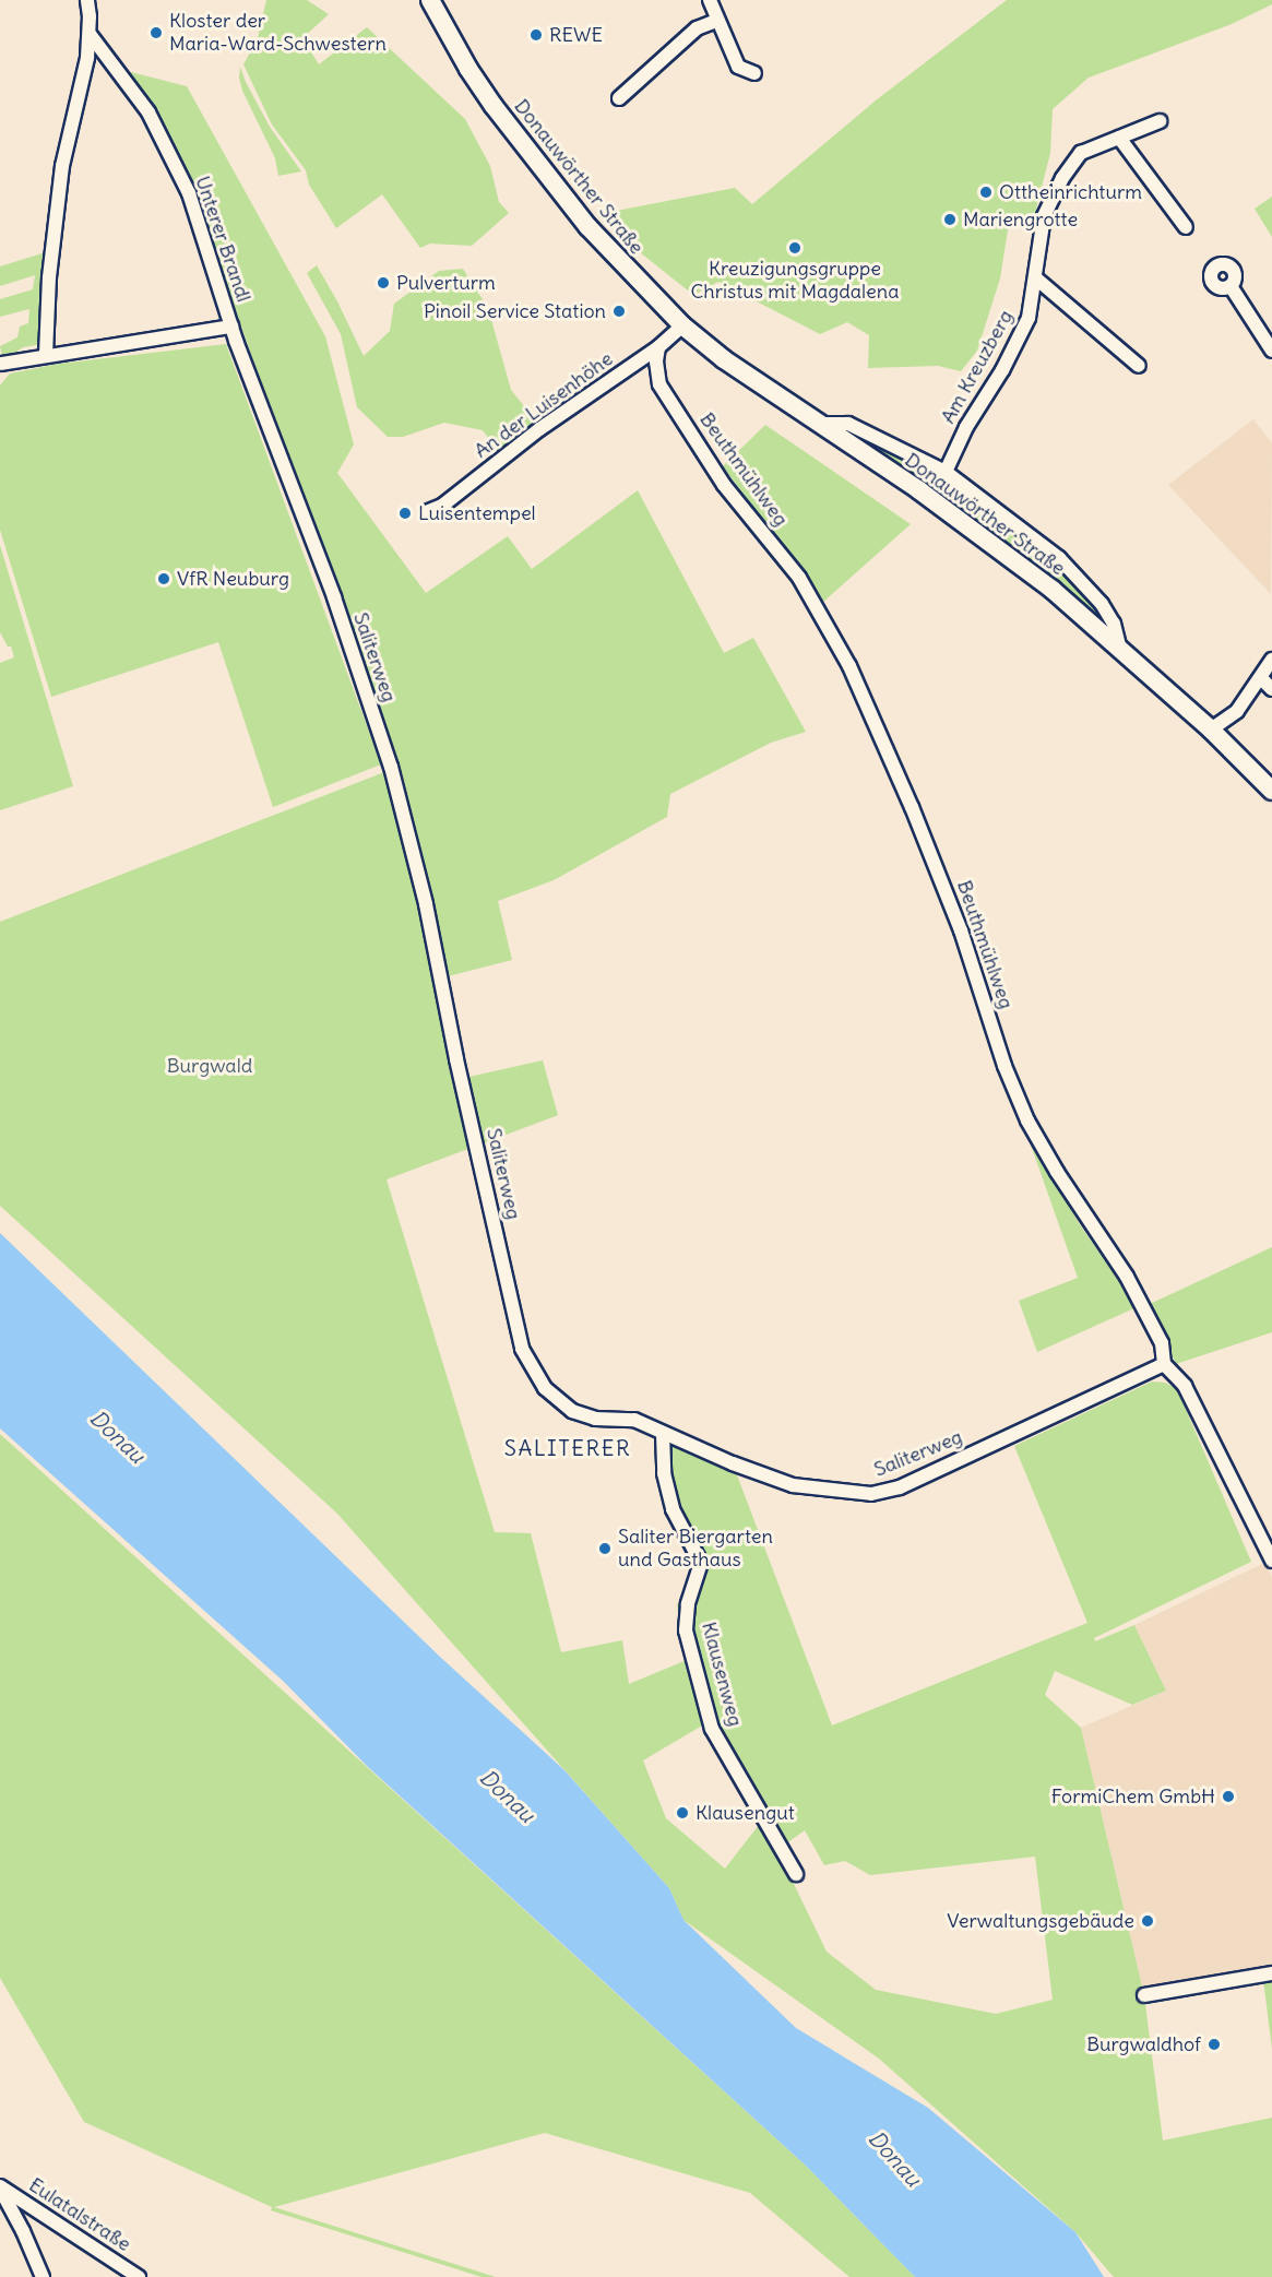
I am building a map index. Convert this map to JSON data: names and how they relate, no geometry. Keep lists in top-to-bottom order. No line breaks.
{"streets":{"main road":["Donauwörther Straße"],"street":["Unterer Brandl","Am Kreuzberg","An der Luisenhöhe","Beuthmühlweg","Saliterweg","Klausenweg","Eulatalstraße"]},"crossings":[["Donauwörther Straße","Am Kreuzberg"],["Donauwörther Straße","An der Luisenhöhe"],["Unterer Brandl","Saliterweg"],["An der Luisenhöhe","Beuthmühlweg"],["Beuthmühlweg","Saliterweg"],["Saliterweg","Klausenweg"]],"districts":["SALITERER"],"water":["Donau"],"parks":["Burgwald"],"places":["Kloster der Maria-Ward-Schwestern","REWE","Ottheinrichturm","Mariengrotte","Kreuzigungsgruppe Christus mit Magdalena","Pulverturm","Pinoil Service Station","Luisentempel","VfR Neuburg","Saliter Biergarten und Gasthaus","FormiChem GmbH","Klausengut","Verwaltungsgebäude","Burgwaldhof"]}
